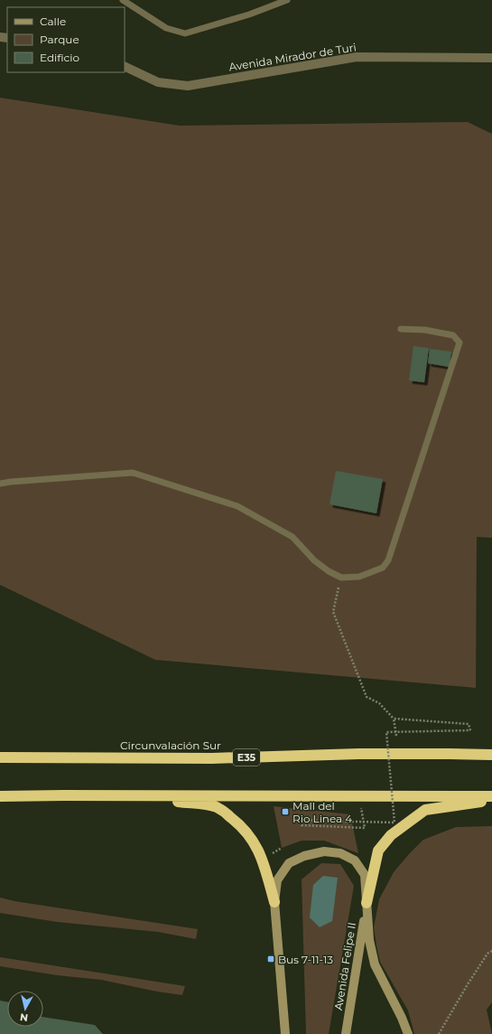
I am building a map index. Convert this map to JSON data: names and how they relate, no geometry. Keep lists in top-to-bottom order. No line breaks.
{"streets":{"highway":["Circunvalación Sur","E35"],"main road":["Avenida Felipe II"],"street":["Avenida Mirador de Turi"]},"places":{"transit":["Mall del Rio Linea 4","Bus 7-11-13"]},"legend":["Calle","Parque","Edificio"],"north":"bottom"}
